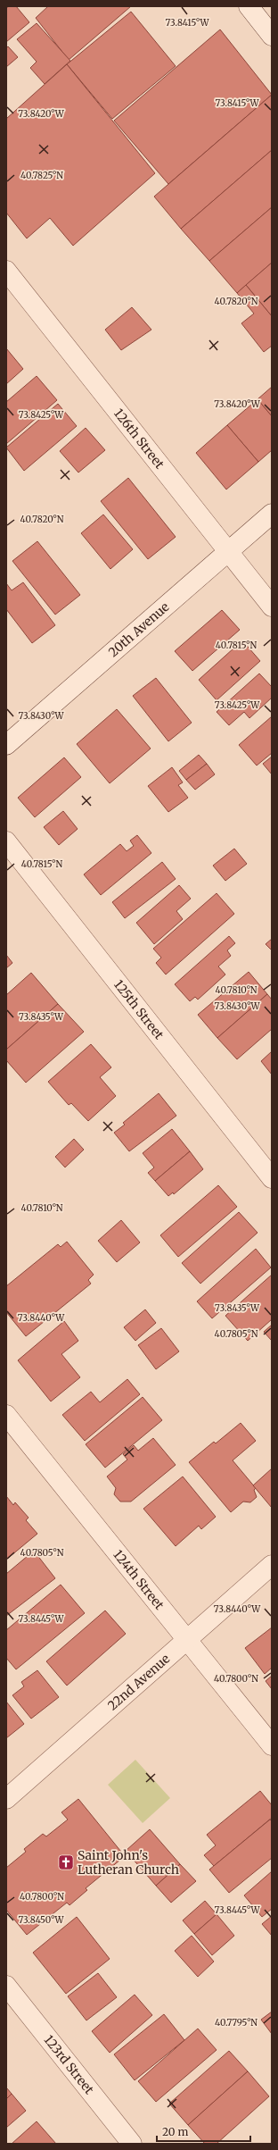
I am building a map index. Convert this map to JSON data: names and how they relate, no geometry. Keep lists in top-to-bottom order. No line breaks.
{"streets":{"street":["126th Street","20th Avenue","125th Street","124th Street","22nd Avenue","123rd Street"]},"crossings":[["126th Street","20th Avenue"],["124th Street","22nd Avenue"]],"places":{"church":["Saint John's Lutheran Church"]},"scale_bar":"20 m","coordinates":["73.8415°W","73.8420°W","40.7825°N","40.7820°N","73.8425°W","40.7815°N","73.8430°W","40.7810°N","73.8435°W","73.8440°W","40.7805°N","73.8445°W","40.7800°N","73.8450°W","40.7795°N"]}
